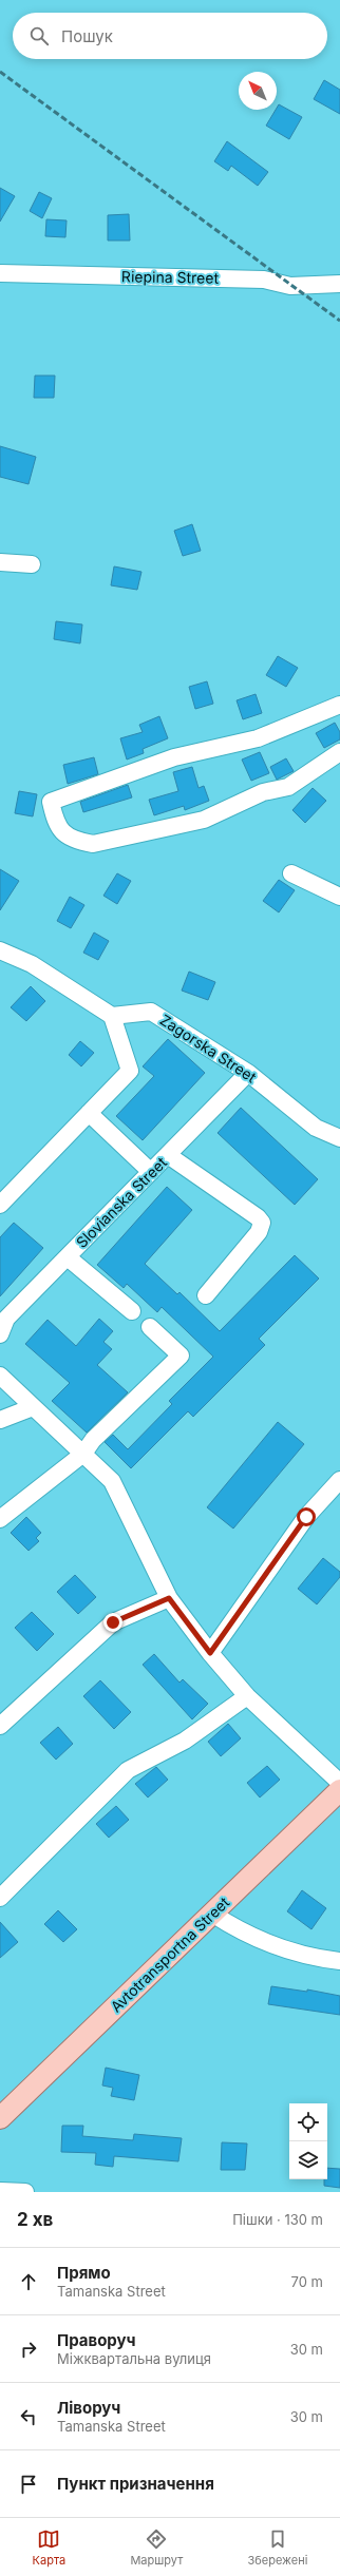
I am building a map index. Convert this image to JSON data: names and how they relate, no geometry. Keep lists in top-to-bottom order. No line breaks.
{"streets":{"main road":["Avtotransportna Street"],"street":["Riepina Street","Zagorska Street","Slovianska Street"]},"crossings":[["Zagorska Street","Slovianska Street"]],"north":"top left","page":{"search":"Пошук","heading":["2 хв","Пішки · 130 m"],"list":[["Прямо","Tamanska Street","70 m"],["Праворуч","Міжквартальна вулиця","30 m"],["Ліворуч","Tamanska Street","30 m"],"Пункт призначення"],"nav":["Карта","Маршрут","Збережені"]}}
